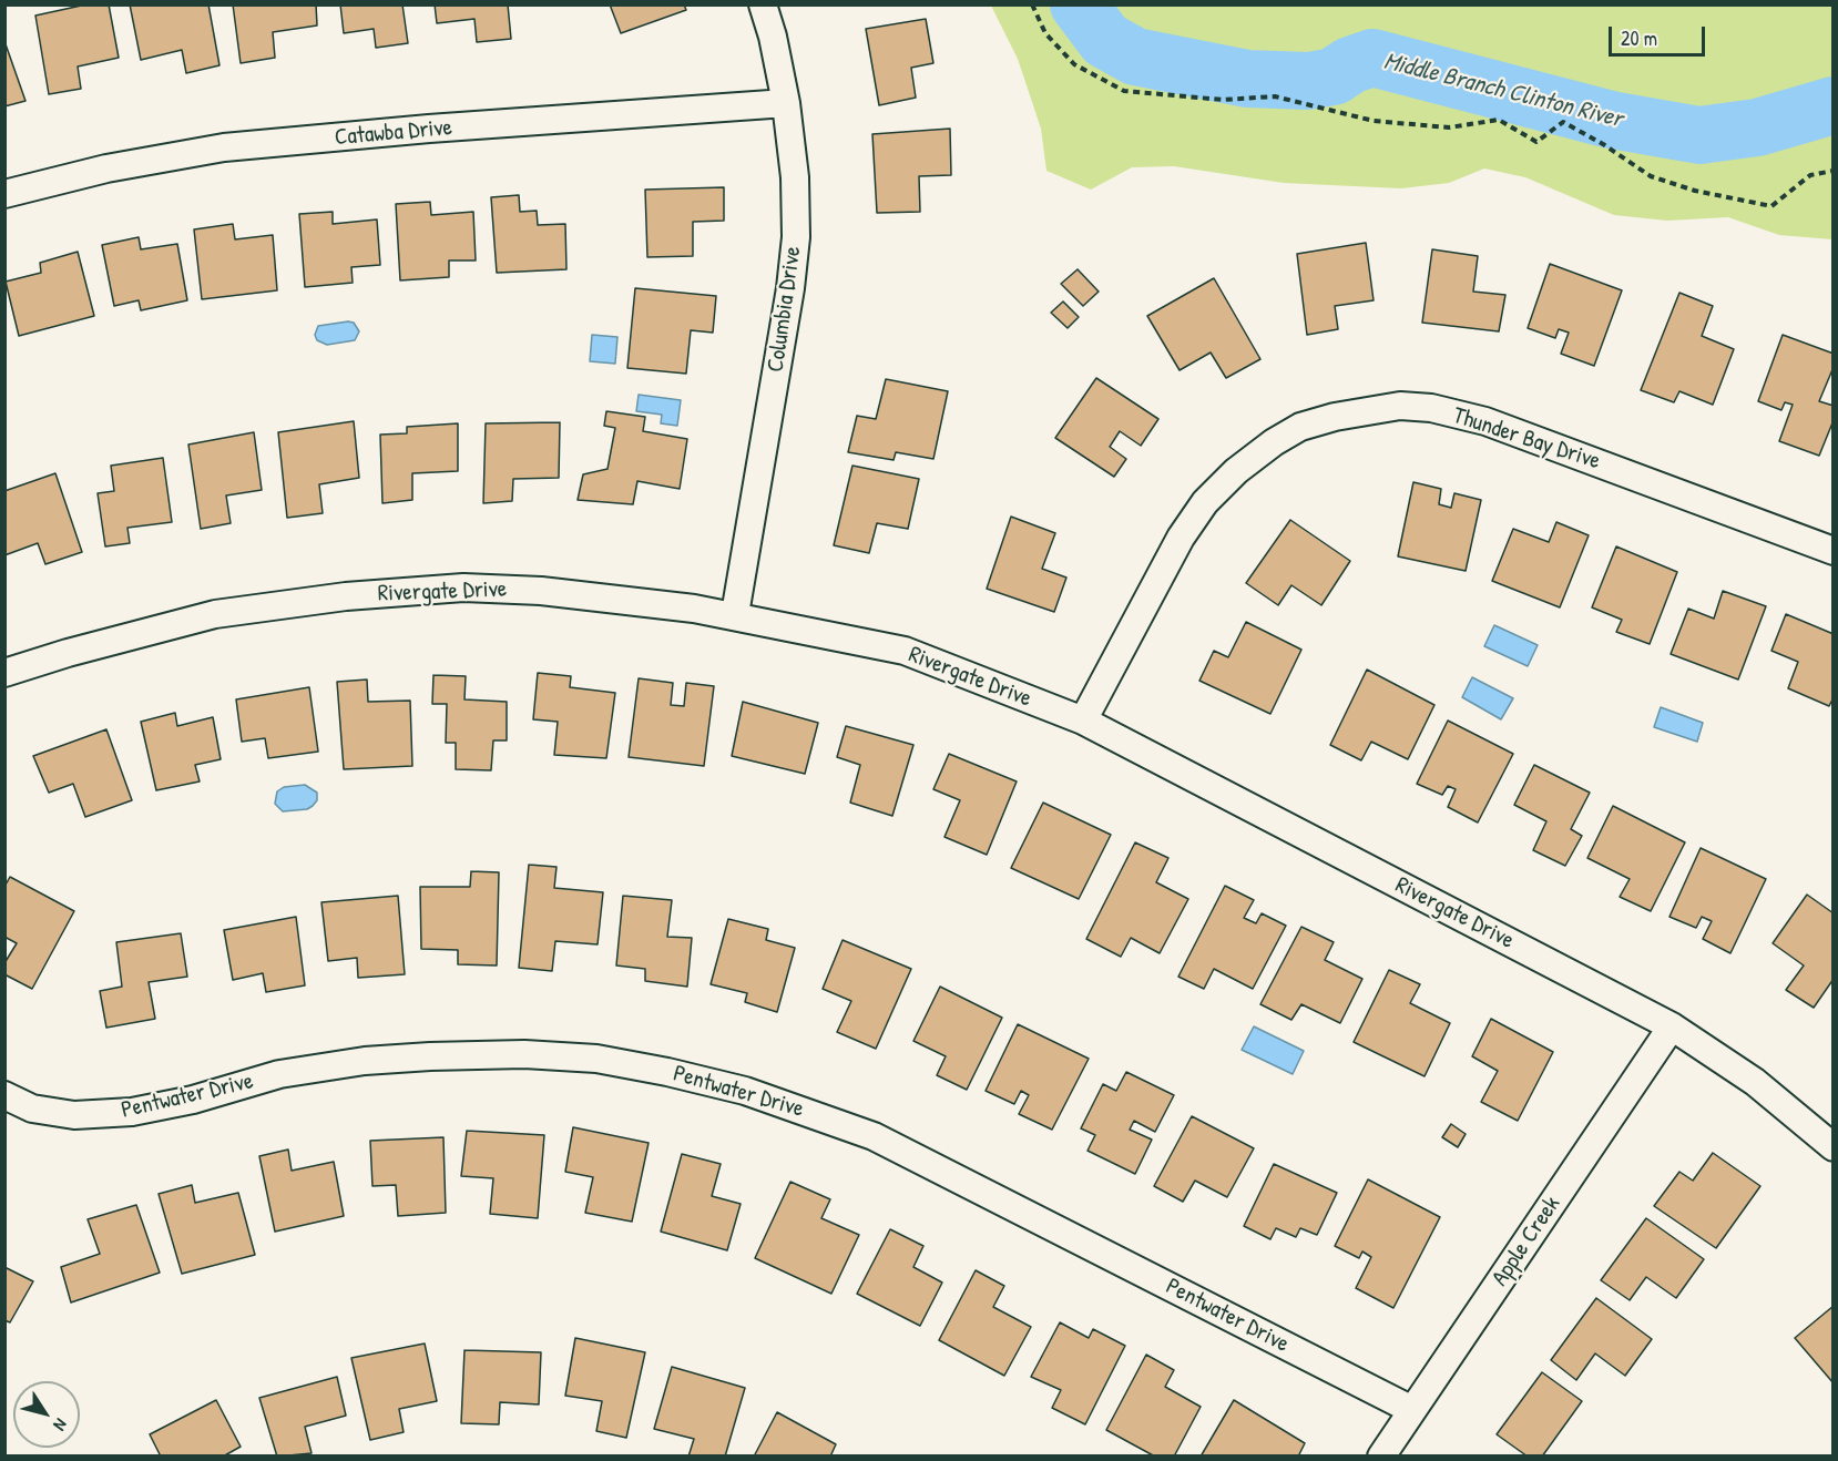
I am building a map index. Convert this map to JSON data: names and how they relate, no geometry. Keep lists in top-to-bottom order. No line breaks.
{"streets":{"street":["Catawba Drive","Columbia Drive","Thunder Bay Drive","Rivergate Drive","Pentwater Drive","Apple Creek"]},"crossings":[["Catawba Drive","Columbia Drive"],["Columbia Drive","Rivergate Drive"],["Thunder Bay Drive","Rivergate Drive"],["Rivergate Drive","Apple Creek"],["Pentwater Drive","Apple Creek"]],"water":["Middle Branch Clinton River"],"scale_bar":"20 m","north":"bottom right"}
